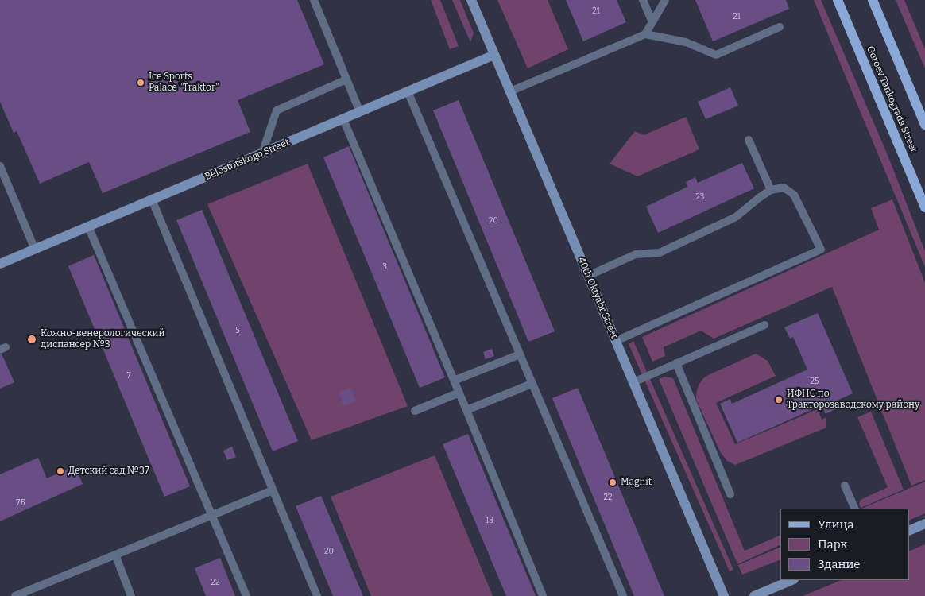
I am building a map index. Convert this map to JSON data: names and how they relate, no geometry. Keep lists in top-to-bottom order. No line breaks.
{"streets":{"main road":["Geroev Tankograda Street"],"street":["Belostotskogo Street","40th Oktyabr Street"]},"crossings":[["Belostotskogo Street","40th Oktyabr Street"]],"places":["Ice Sports Palace \"Traktor\"","Кожно-венерологический диспансер №3","ИФНС по Тракторозаводскому району","Детский сад №37","Magnit"],"house_numbers":["21","21","23","20","3","5","7","25","22","7Б","18","20","22"],"legend":["Улица","Парк","Здание"]}
